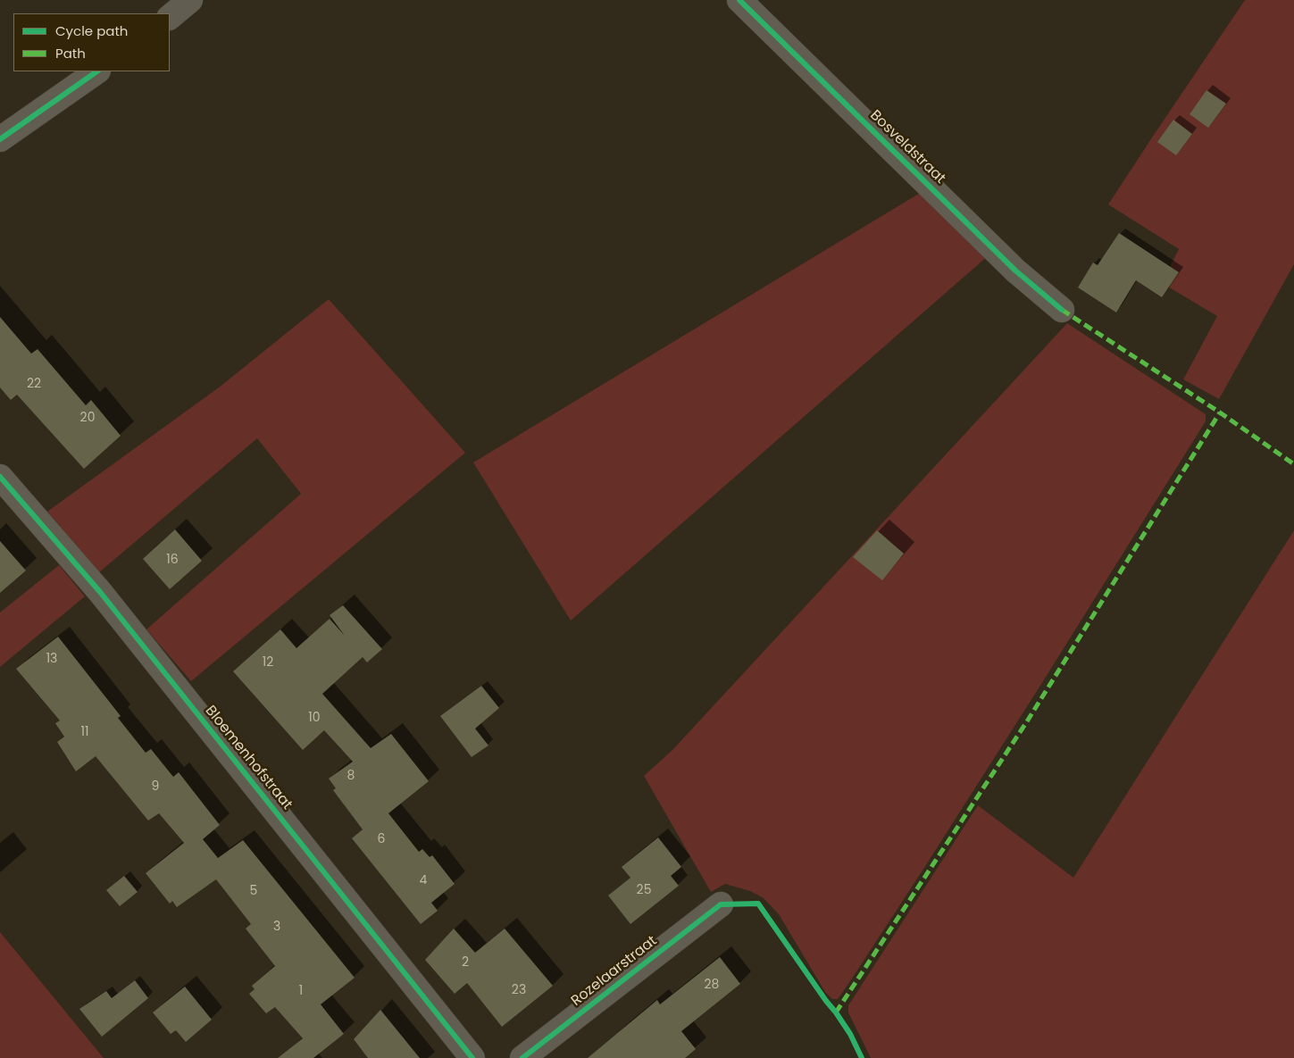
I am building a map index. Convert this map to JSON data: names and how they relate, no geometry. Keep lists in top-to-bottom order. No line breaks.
{"streets":{"street":["Bosveldstraat","Bloemenhofstraat","Rozelaarstraat"]},"house_numbers":["22","20","16","13","12","10","11","8","9","6","4","25","5","3","2","28","23","1"],"legend":["Cycle path","Path"]}
